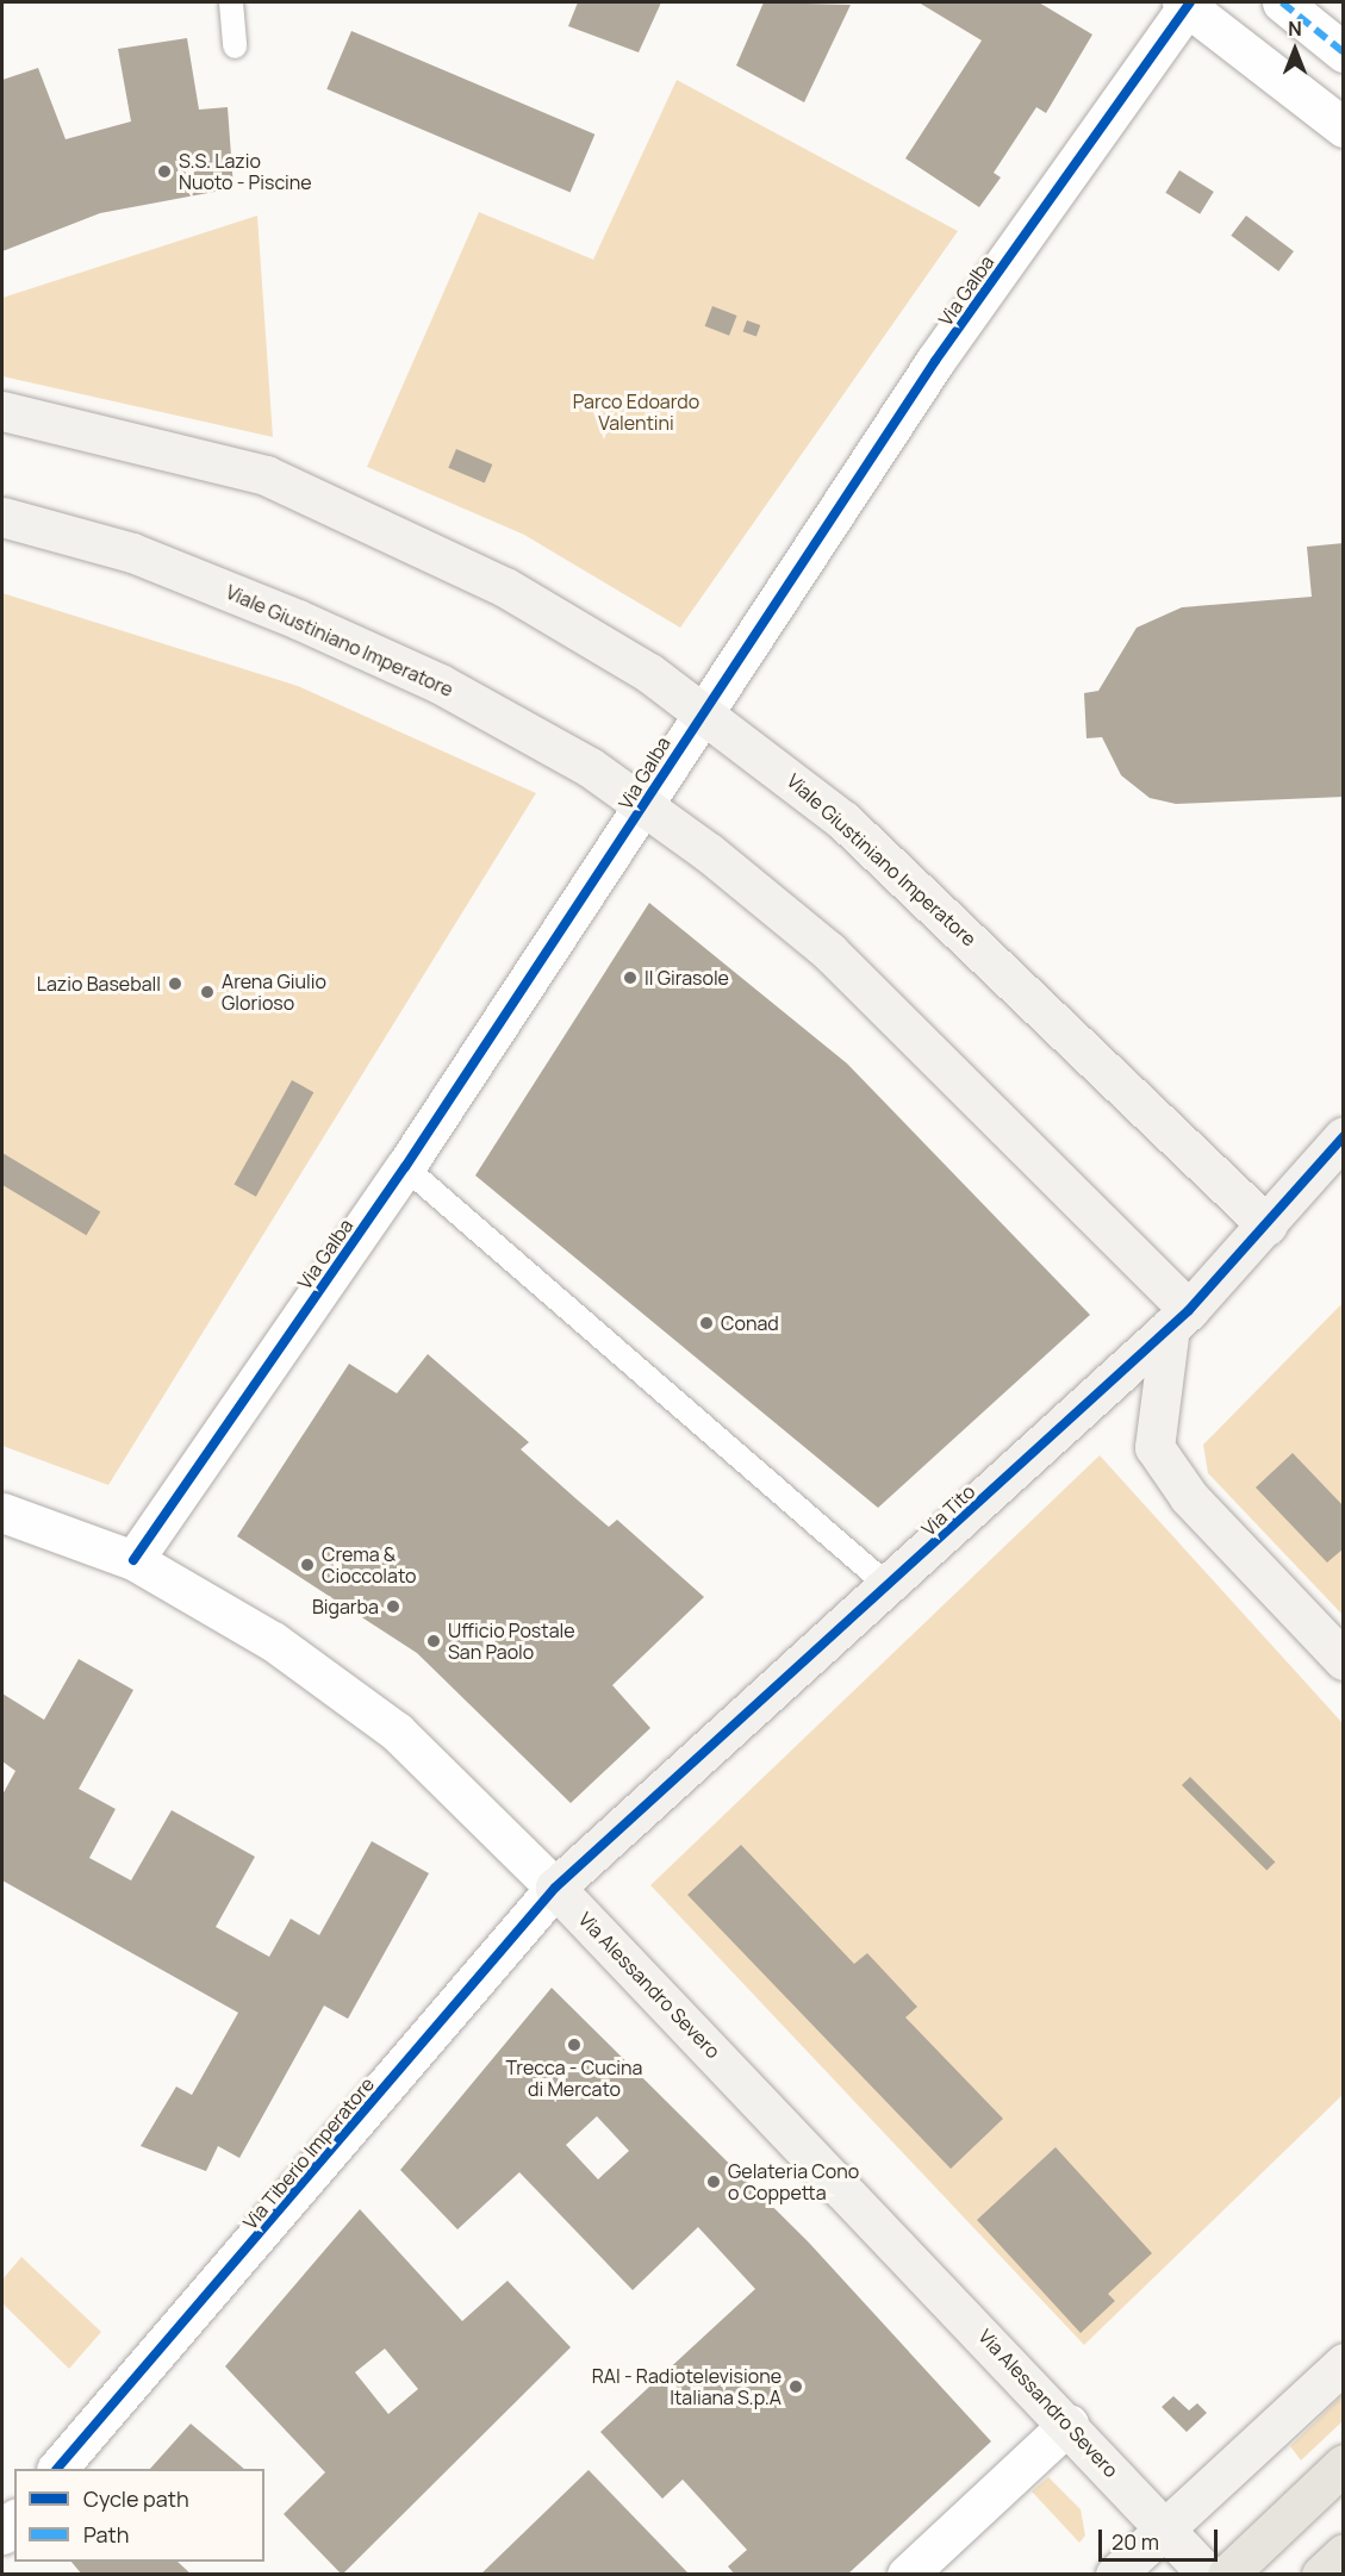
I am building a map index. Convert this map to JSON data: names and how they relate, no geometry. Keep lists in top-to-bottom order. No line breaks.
{"streets":{"street":["Via Galba","Viale Giustiniano Imperatore","Via Tito","Via Alessandro Severo","Via Tiberio Imperatore"]},"crossings":[["Via Galba","Viale Giustiniano Imperatore"],["Via Galba","Via Alessandro Severo"],["Viale Giustiniano Imperatore","Via Tito"],["Via Tito","Via Alessandro Severo"],["Via Tito","Via Tiberio Imperatore"],["Via Alessandro Severo","Via Tiberio Imperatore"]],"parks":["Parco Edoardo Valentini"],"places":["S.S. Lazio Nuoto - Piscine","Il Girasole","Lazio Baseball","Arena Giulio Glorioso","Conad","Crema & Cioccolato","Bigarba","Ufficio Postale San Paolo","Trecca - Cucina di Mercato","Gelateria Cono o Coppetta","RAI - Radiotelevisione Italiana S.p.A"],"legend":["Cycle path","Path"],"scale_bar":"20 m","north":"top"}
